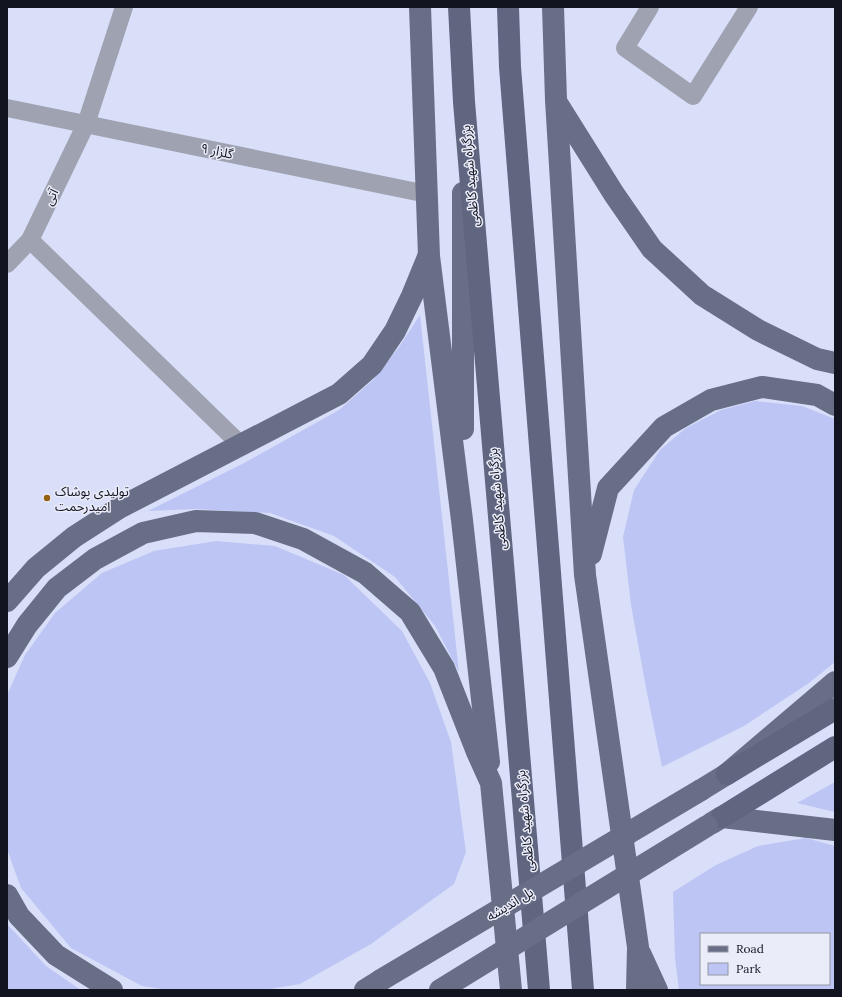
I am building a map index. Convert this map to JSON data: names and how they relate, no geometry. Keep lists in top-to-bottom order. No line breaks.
{"streets":{"highway":["بزرگراه شهید کاظمی"],"main road":["پل اندیشه"],"street":["گلزار ۹","آتی"]},"crossings":[["گلزار ۹","آتی"]],"places":["تولیدی پوشاک امیدرحمت"],"legend":["Road","Park"]}
